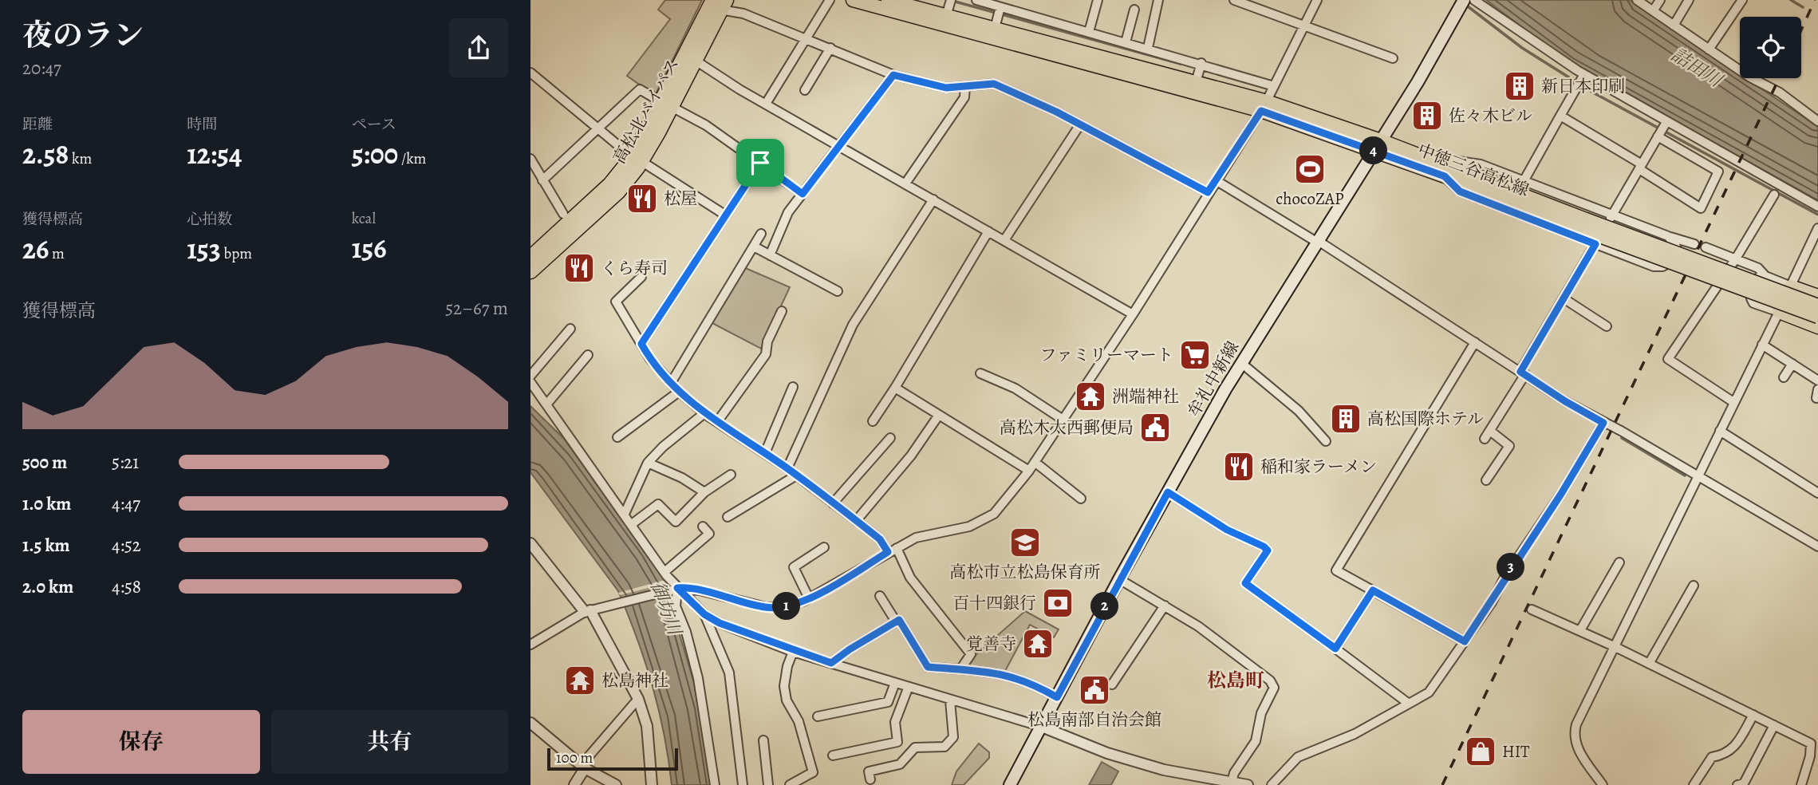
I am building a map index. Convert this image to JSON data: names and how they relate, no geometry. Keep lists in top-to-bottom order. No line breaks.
{"streets":{"highway":["高松北バイパス"],"main road":["中徳三谷高松線","牟礼中新線"]},"crossings":[["中徳三谷高松線","牟礼中新線"]],"districts":["松島町"],"water":["詰田川","御坊川"],"places":{"building":["新日本印刷","佐々木ビル","高松国際ホテル"],"sports":["chocoZAP"],"restaurant":["松屋","くら寿司","稲和家ラーメン"],"supermarket":["ファミリーマート"],"temple":["洲端神社","覚善寺","松島神社"],"public building":["高松木太西郵便局","松島南部自治会館"],"school or university":["高松市立松島保育所"],"bank":["百十四銀行"],"shop":["HIT"]},"scale_bar":"100 m","page":{"heading":["夜のラン","20:47"],"stats":[["距離","2.58 km"],["時間","12:54"],["ペース","5:00 /km"],["獲得標高","26 m"],["心拍数","153 bpm"],["kcal","156"]],"pins":["4","3","1","2"],"chart":["獲得標高","52–67 m"],"list":[{"name":"500 m","note":"5:21"},{"name":"1.0 km","note":"4:47"},{"name":"1.5 km","note":"4:52"},{"name":"2.0 km","note":"4:58"}],"buttons":["保存","共有"],"scale":"100 m"}}
